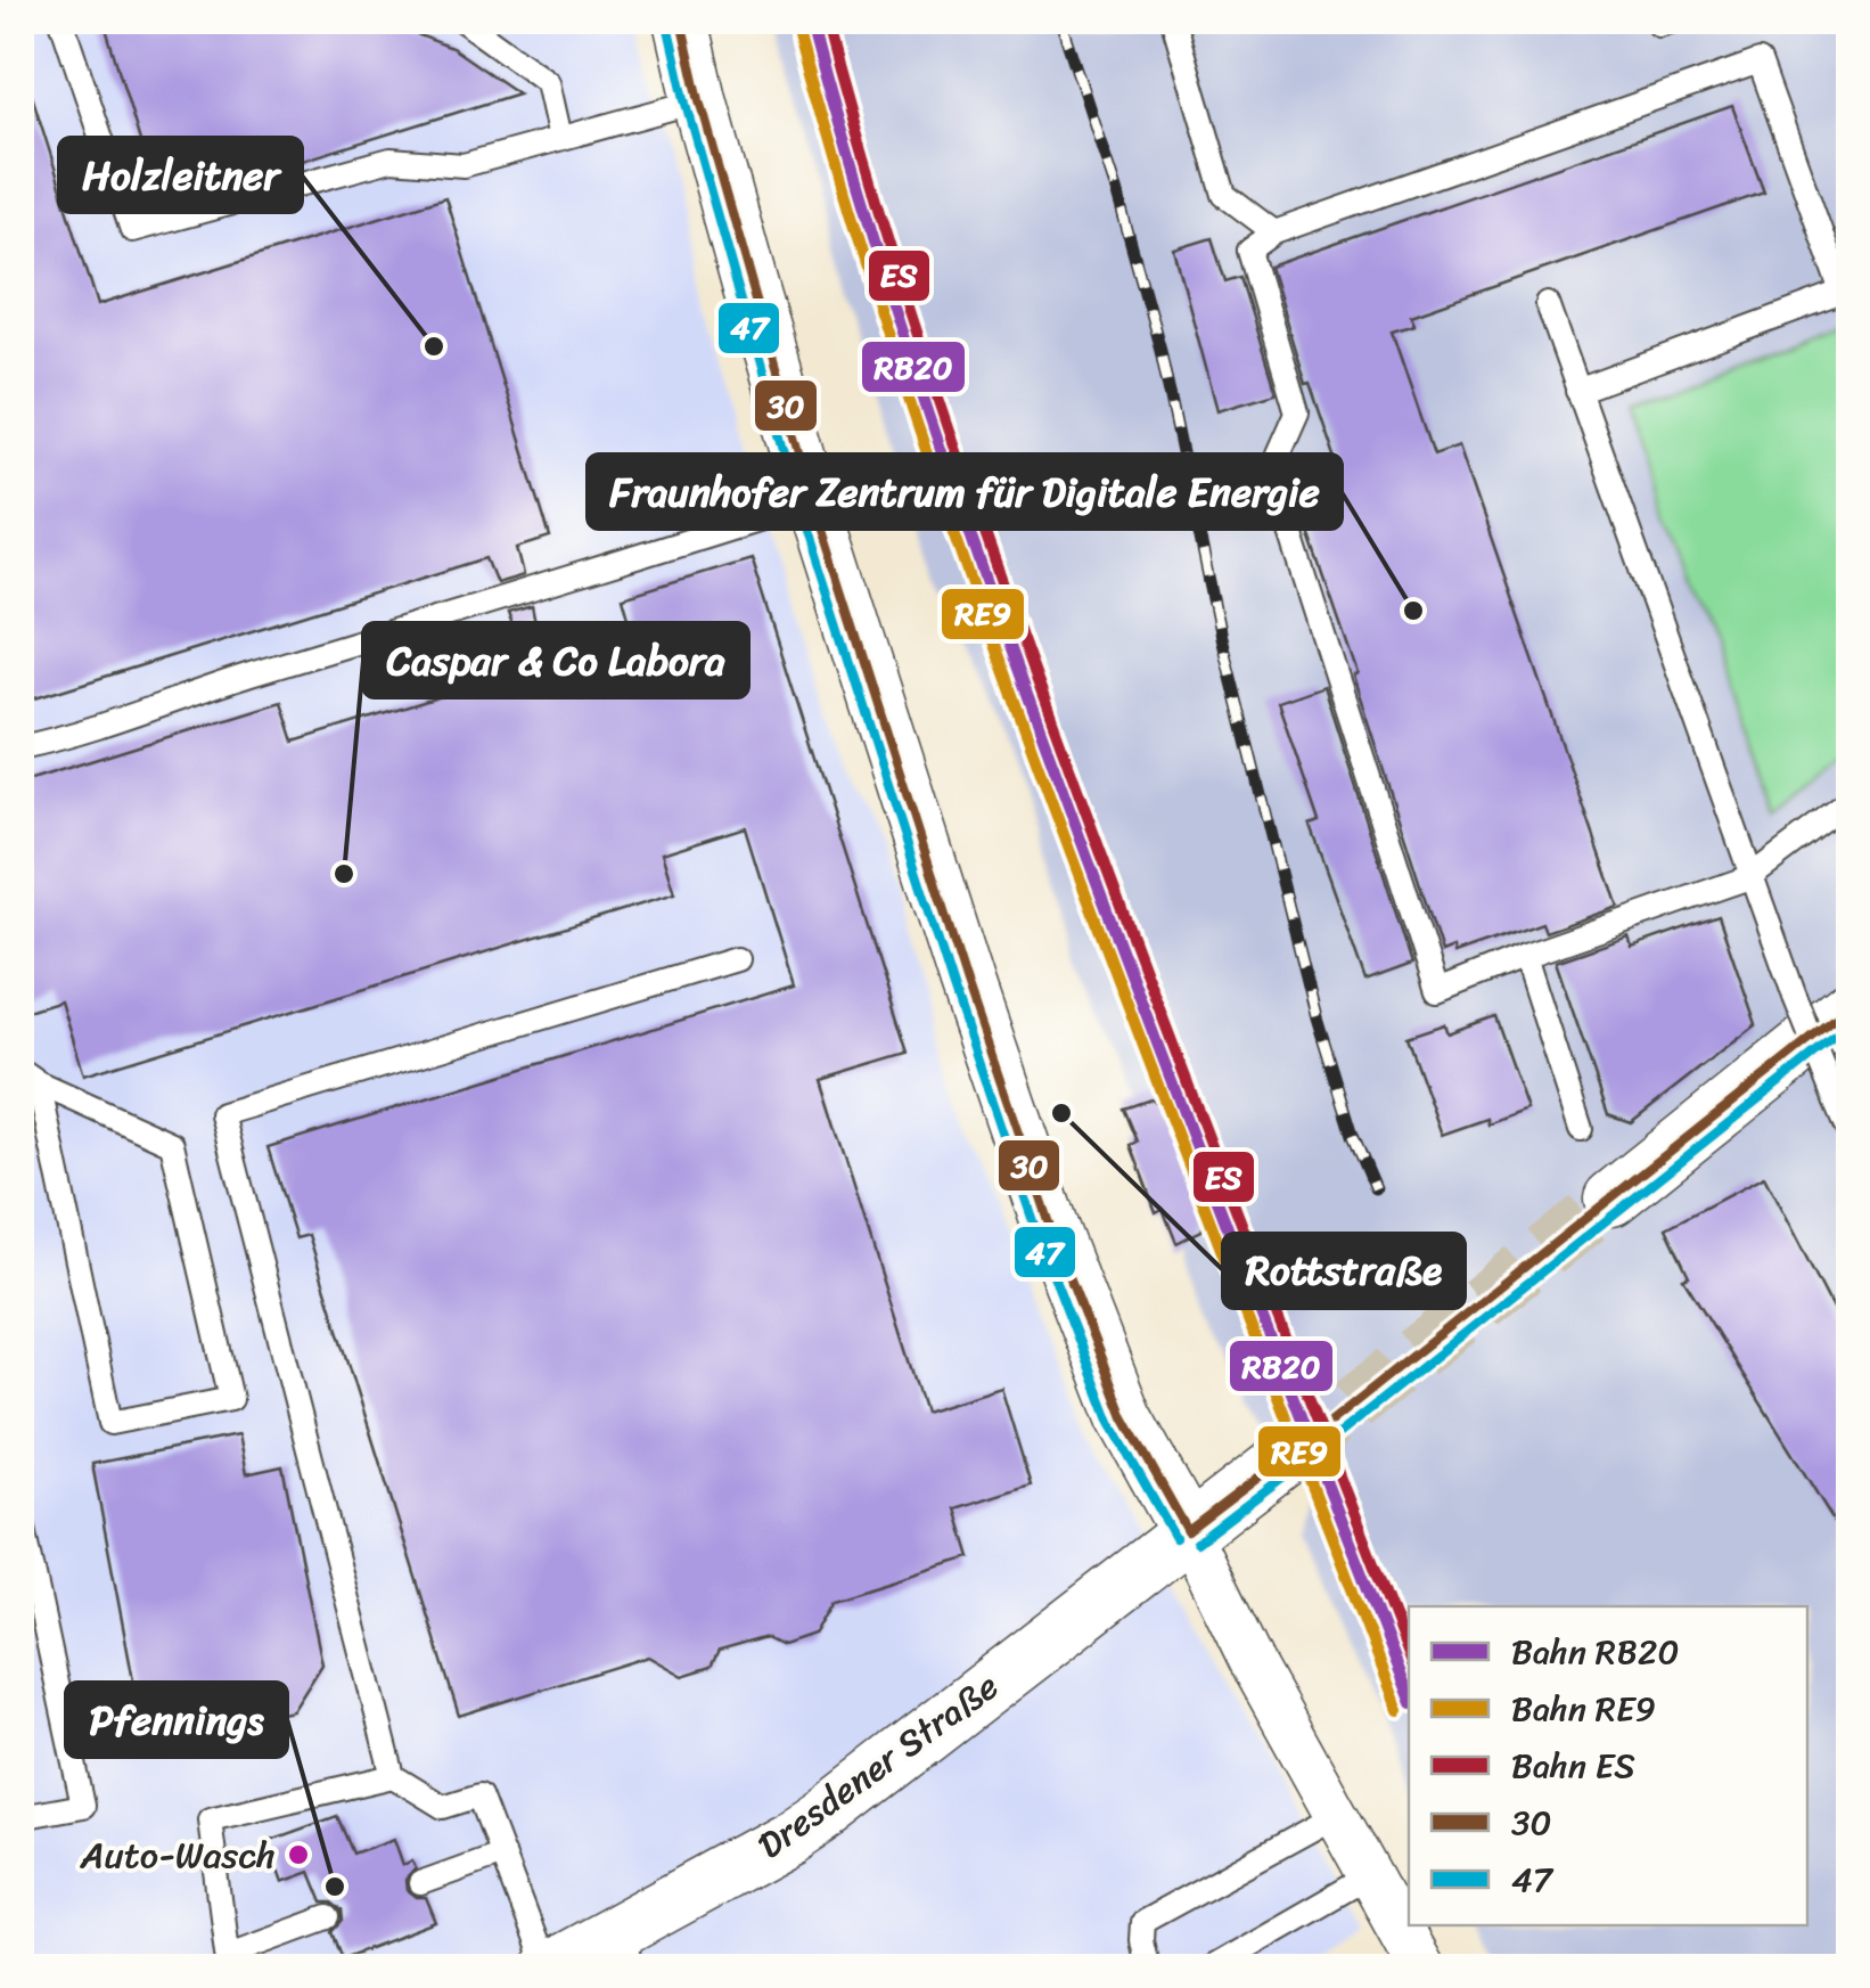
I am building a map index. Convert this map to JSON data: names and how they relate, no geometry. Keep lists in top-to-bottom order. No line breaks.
{"streets":{"street":["Dresdener Straße"]},"places":["Holzleitner","Fraunhofer Zentrum für Digitale Energie","Caspar & Co Labora","Rottstraße","Auto-Wasch","Pfennings"],"lines":["rail line RB20","rail line ES","transit line 30","rail line RE9","transit line 47"],"legend":["Bahn RB20","Bahn RE9","Bahn ES","30","47"]}
